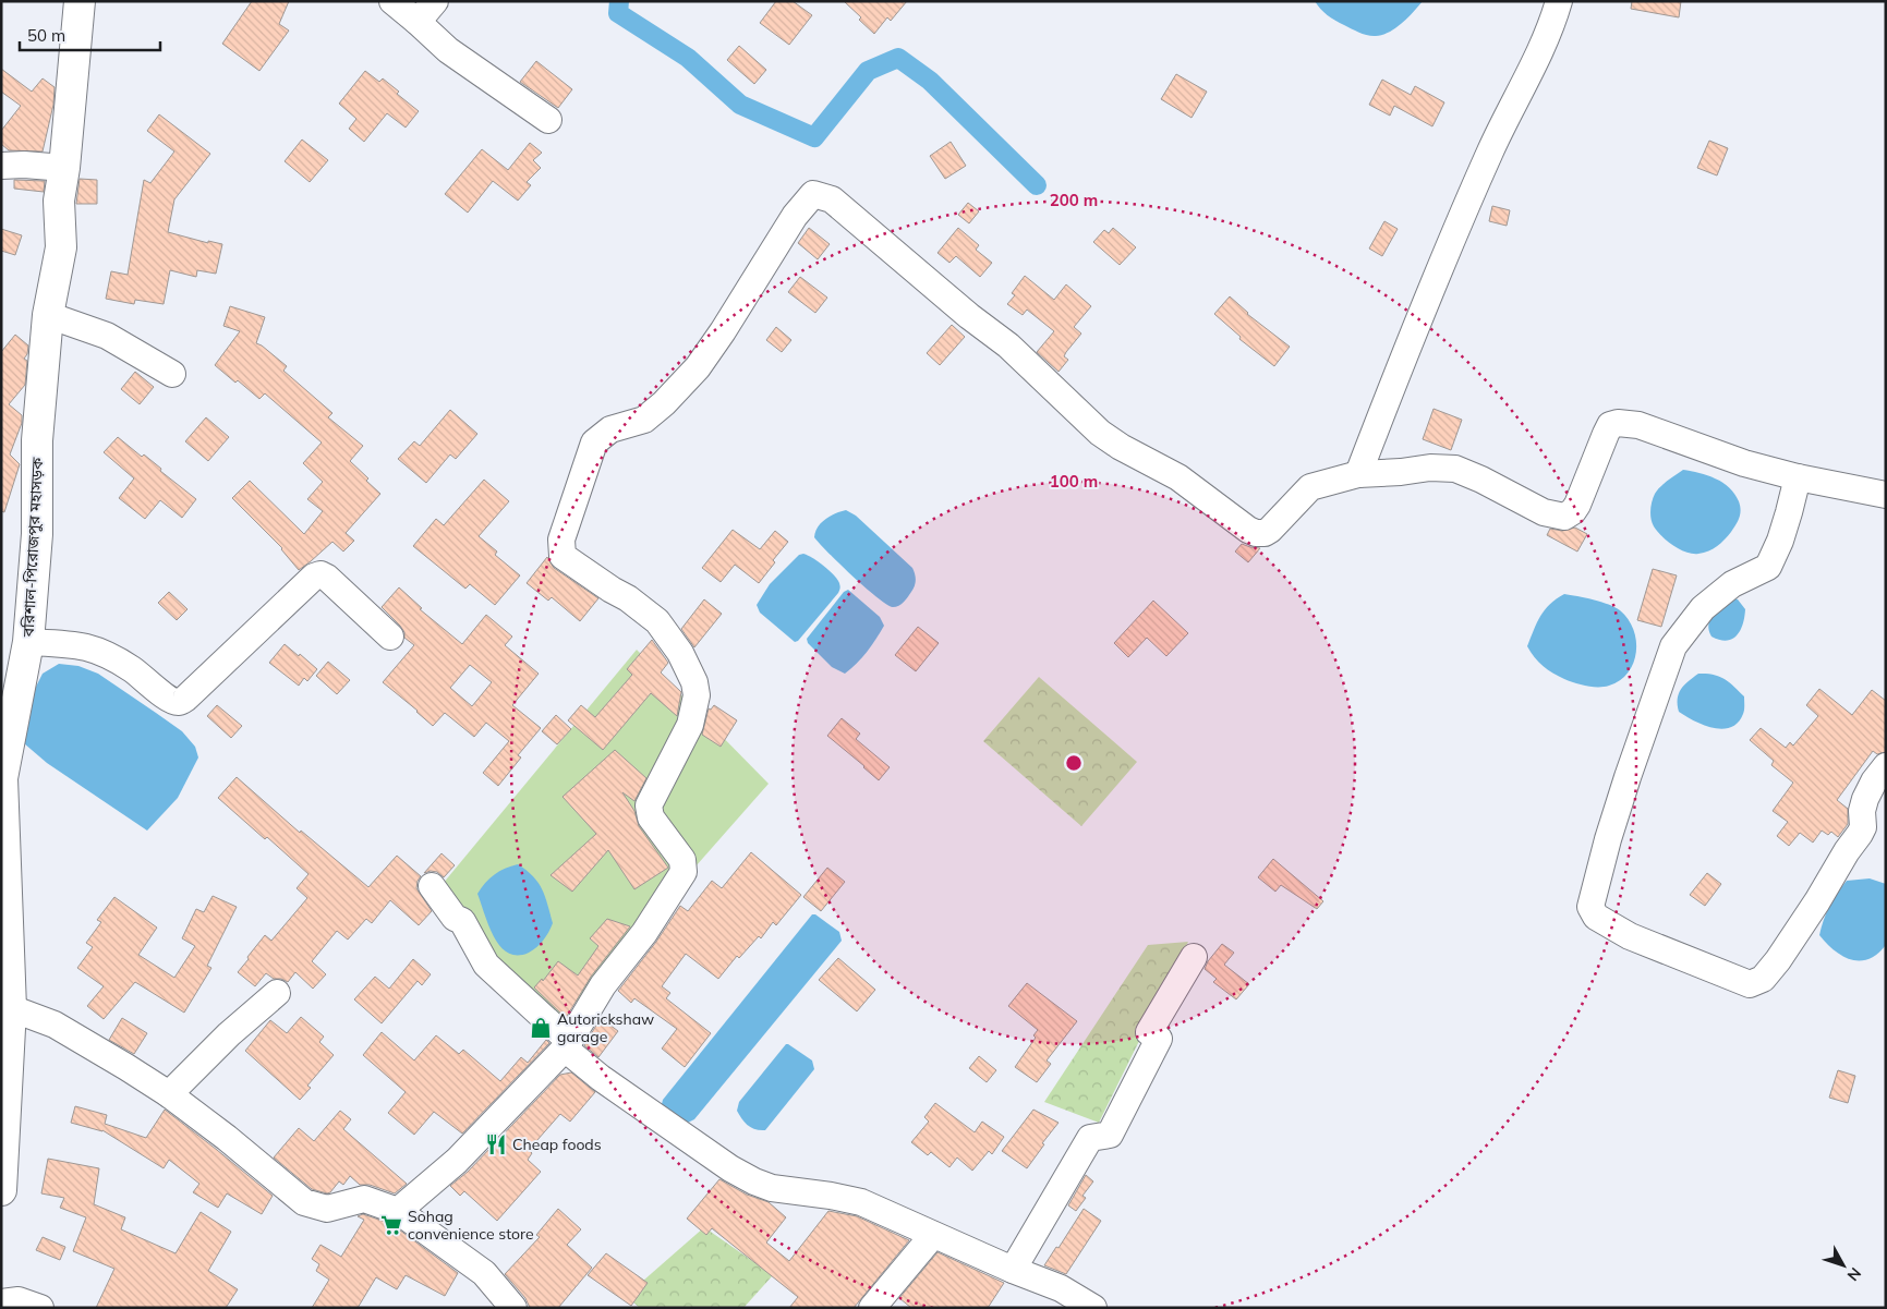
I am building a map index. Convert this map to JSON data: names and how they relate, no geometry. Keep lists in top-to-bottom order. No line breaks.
{"streets":{"highway":["বরিশাল-পিরোজপুর মহাসড়ক"]},"places":{"shop":["Autorickshaw garage"],"restaurant":["Cheap foods"],"supermarket":["Sohag convenience store"]},"scale_bar":"50 m","north":"bottom right","rings":["200 m","100 m"]}
